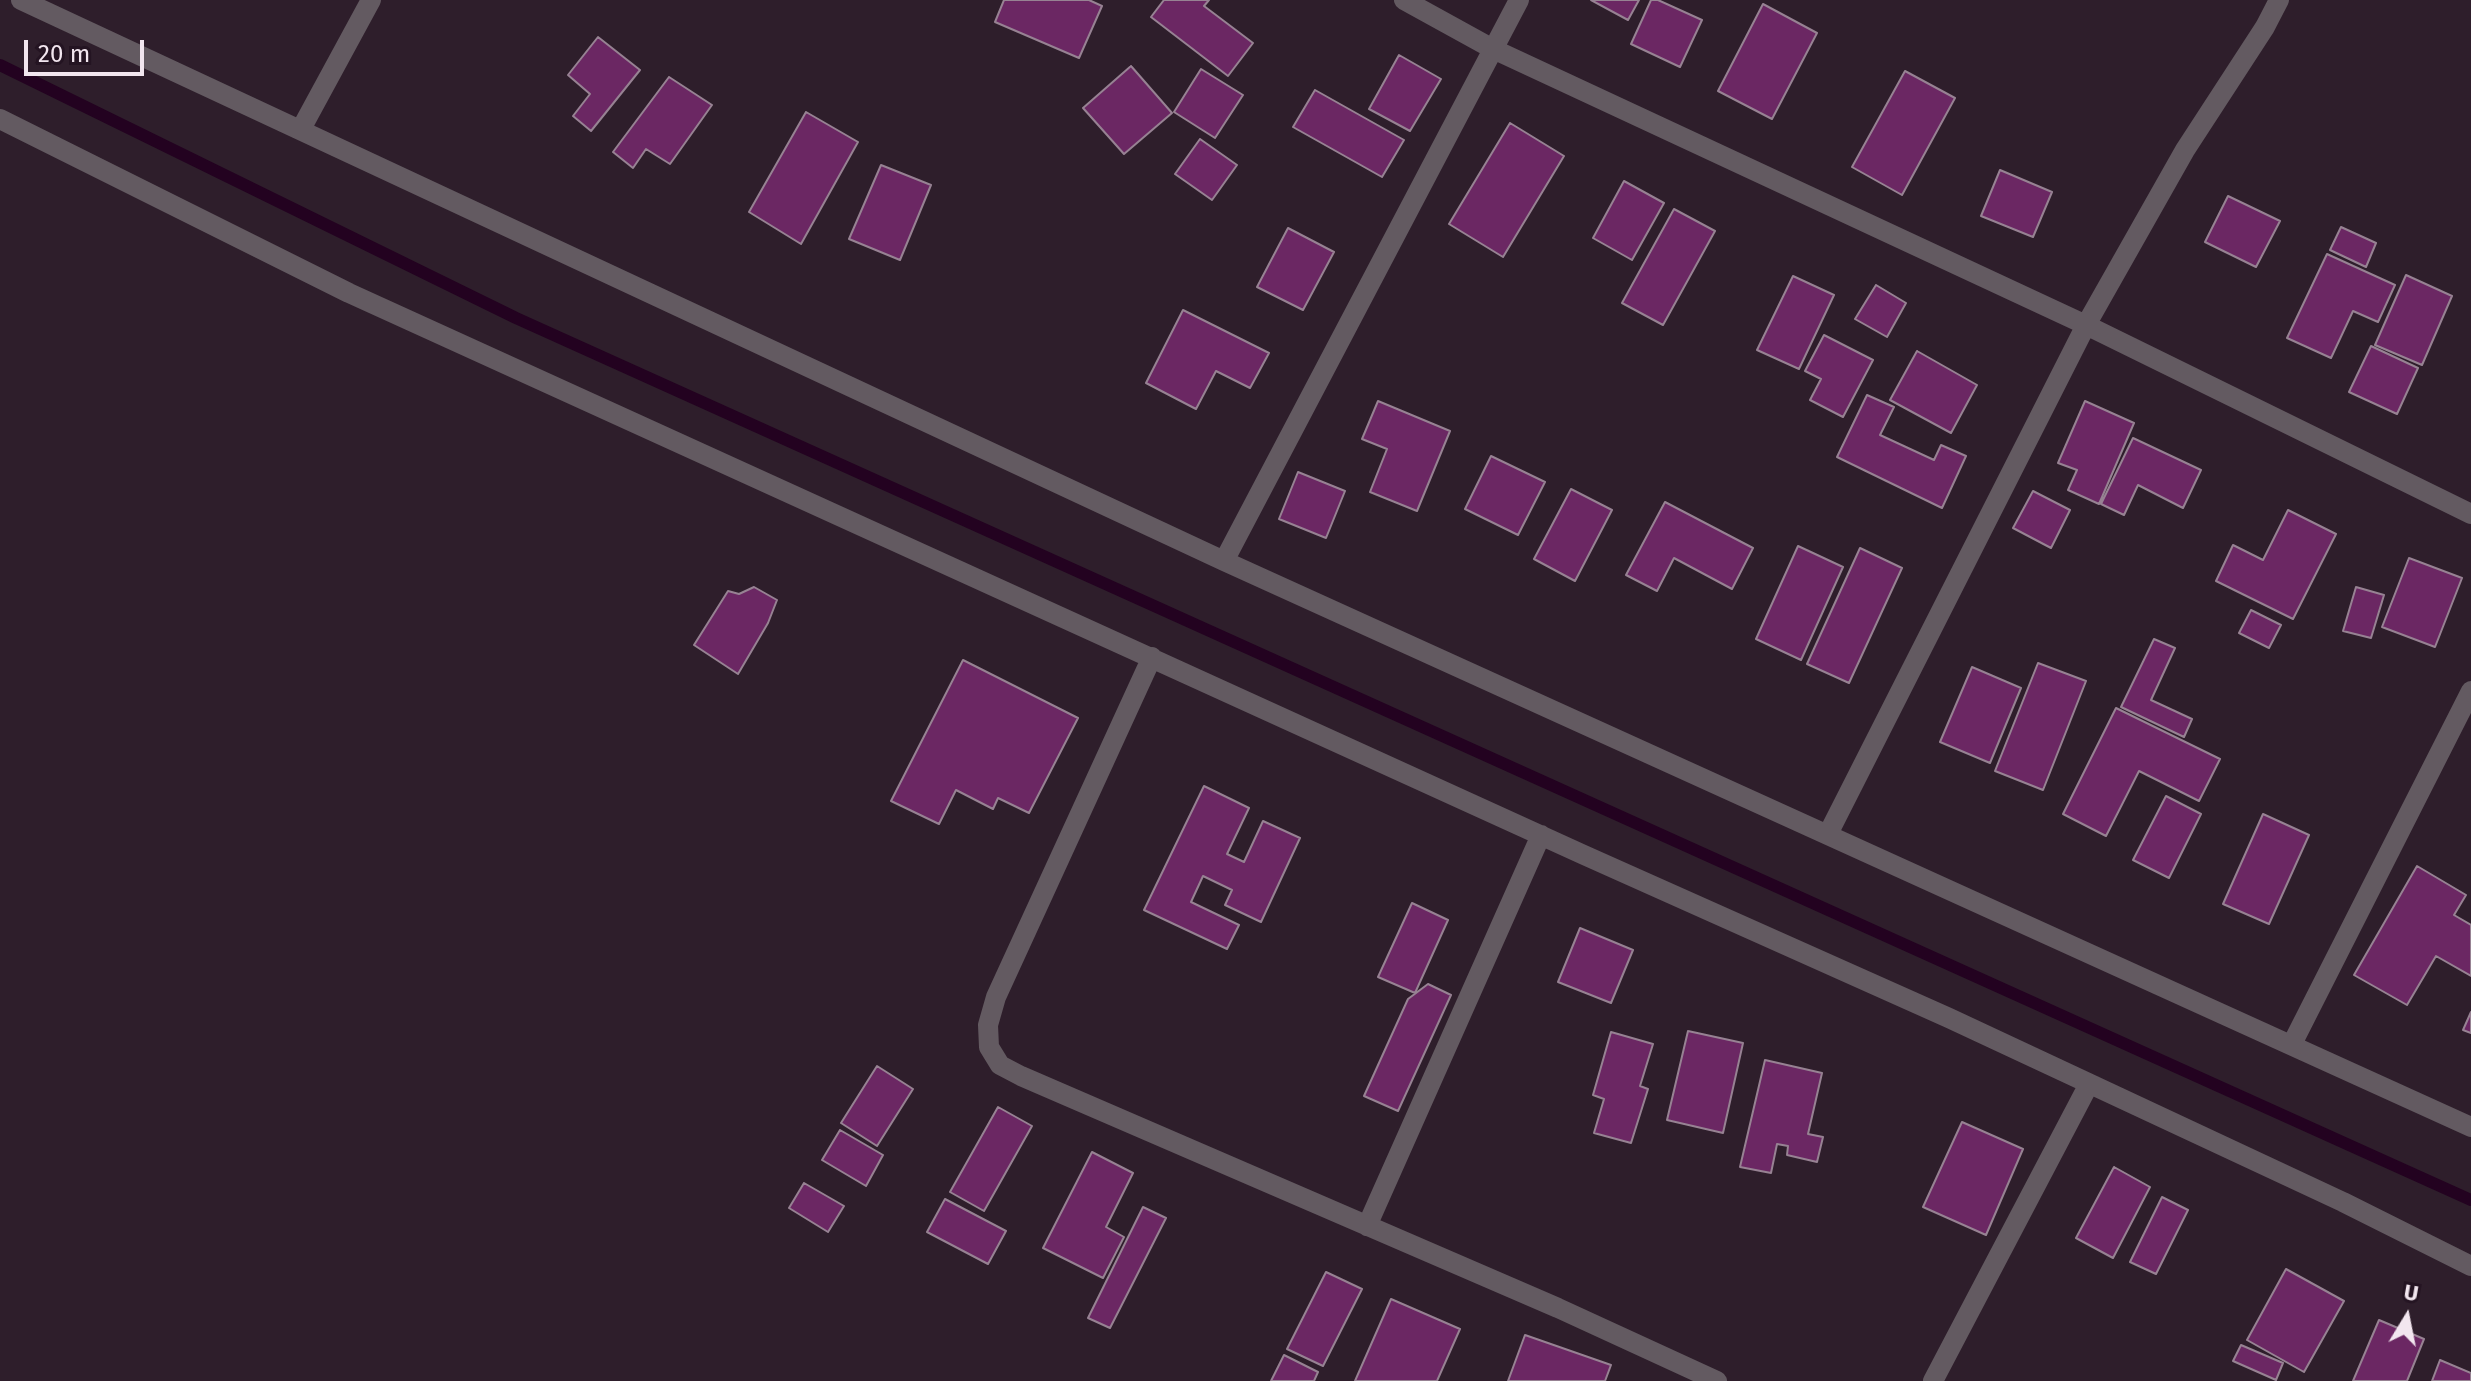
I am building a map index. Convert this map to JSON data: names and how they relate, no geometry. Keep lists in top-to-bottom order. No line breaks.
{"scale_bar":"20 m","north":"top"}
